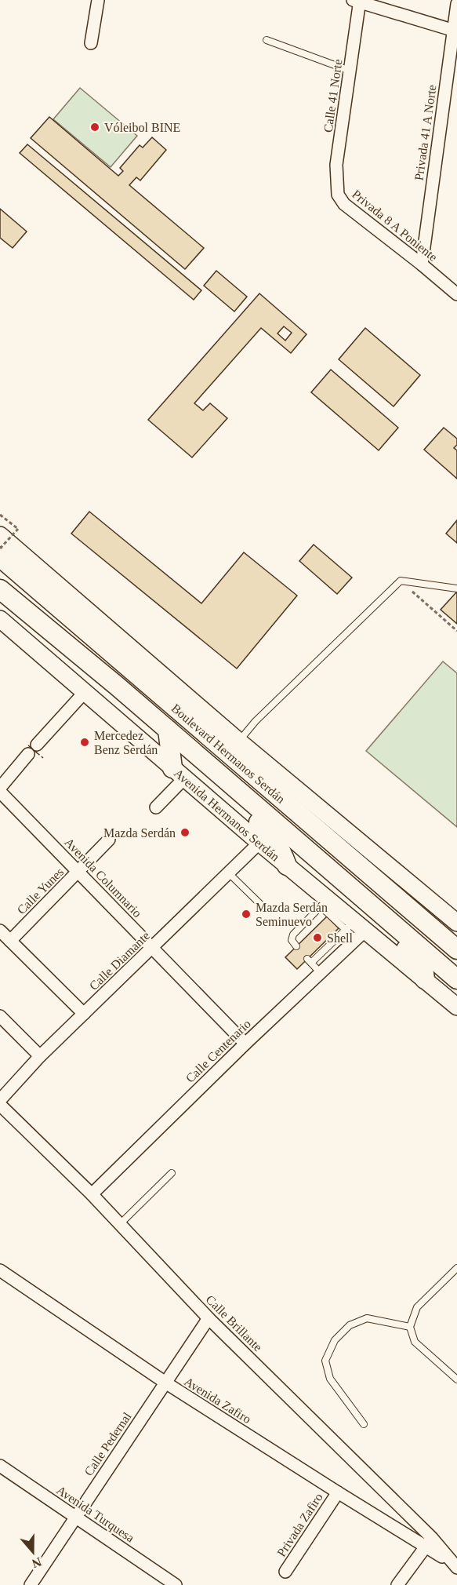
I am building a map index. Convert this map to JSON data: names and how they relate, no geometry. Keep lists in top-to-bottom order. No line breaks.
{"streets":{"main road":["Boulevard Hermanos Serdán","Avenida Hermanos Serdán"],"street":["Calle 41 Norte","Privada 41 A Norte","Privada 8 A Poniente","Avenida Columnario","Calle Yunes","Calle Diamante","Calle Centenario","Calle Brillante","Avenida Zafiro","Calle Pedernal","Avenida Turquesa","Privada Zafiro"]},"crossings":[["Calle 41 Norte","Privada 8 A Poniente"],["Privada 41 A Norte","Privada 8 A Poniente"],["Avenida Hermanos Serdán","Calle Diamante"],["Avenida Hermanos Serdán","Calle Centenario"],["Avenida Columnario","Calle Yunes"],["Avenida Columnario","Calle Diamante"],["Avenida Columnario","Calle Centenario"],["Calle Centenario","Calle Brillante"],["Calle Brillante","Avenida Zafiro"],["Calle Brillante","Calle Pedernal"],["Avenida Zafiro","Calle Pedernal"],["Avenida Zafiro","Privada Zafiro"],["Calle Pedernal","Avenida Turquesa"]],"places":["Vóleibol BINE","Mercedez Benz Serdán","Mazda Serdán","Mazda Serdán Seminuevo","Shell"],"north":"bottom"}
